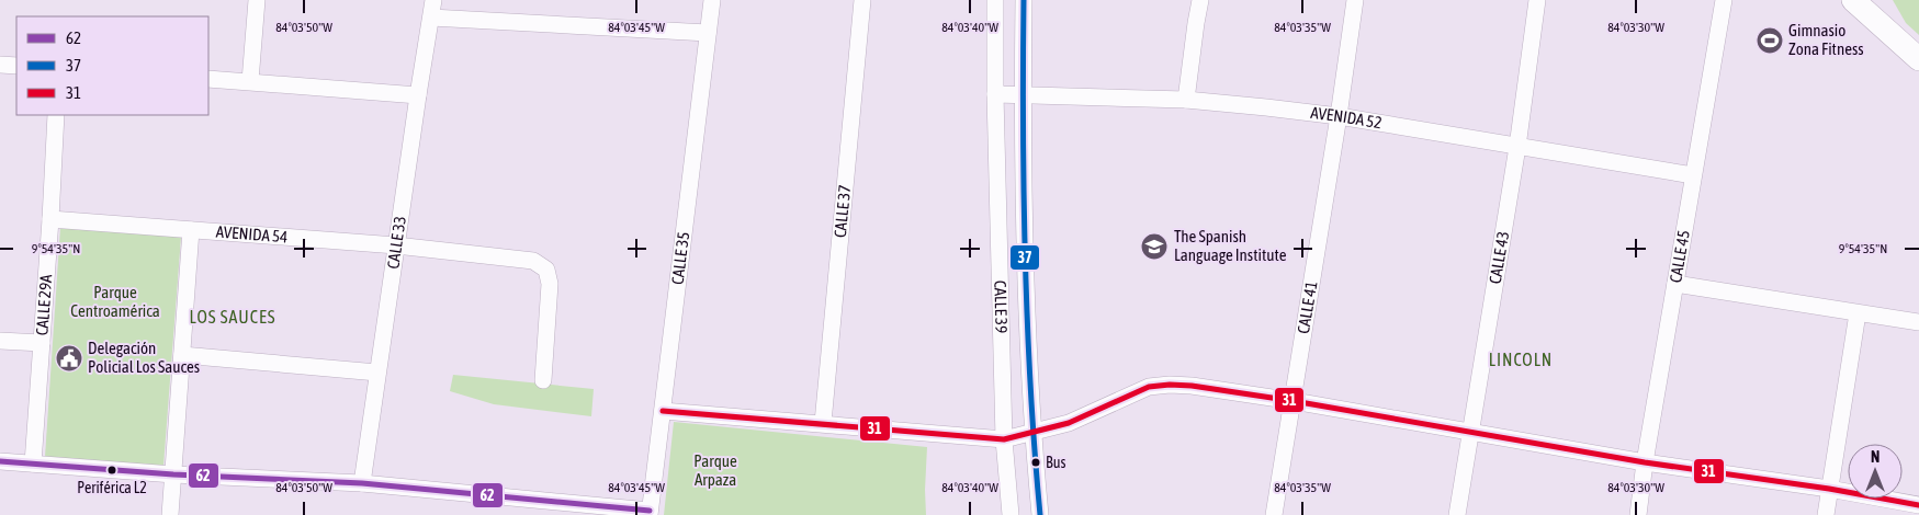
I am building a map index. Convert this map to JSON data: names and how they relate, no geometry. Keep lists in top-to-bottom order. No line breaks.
{"streets":{"street":["AVENIDA 52","CALLE 37","AVENIDA 54","CALLE 33","CALLE 35","CALLE 43","CALLE 45","CALLE 29A","CALLE 39","CALLE 41"]},"crossings":[["AVENIDA 52","CALLE 43"],["AVENIDA 52","CALLE 45"],["AVENIDA 52","CALLE 39"],["AVENIDA 52","CALLE 41"],["AVENIDA 54","CALLE 33"],["AVENIDA 54","CALLE 29A"]],"districts":["LOS SAUCES","LINCOLN"],"parks":["Parque Centroamérica","Parque Arpaza"],"places":{"sports":["Gimnasio Zona Fitness"],"school or university":["The Spanish Language Institute"],"public building":["Delegación Policial Los Sauces"],"other":["Bus","Periférica L2"]},"lines":["transit line 37","transit line 31","transit line 62"],"legend":["62","37","31"],"north":"top","coordinates":["84°03'50\"W","84°03'45\"W","84°03'40\"W","84°03'35\"W","84°03'30\"W","9°54'35\"N"]}
